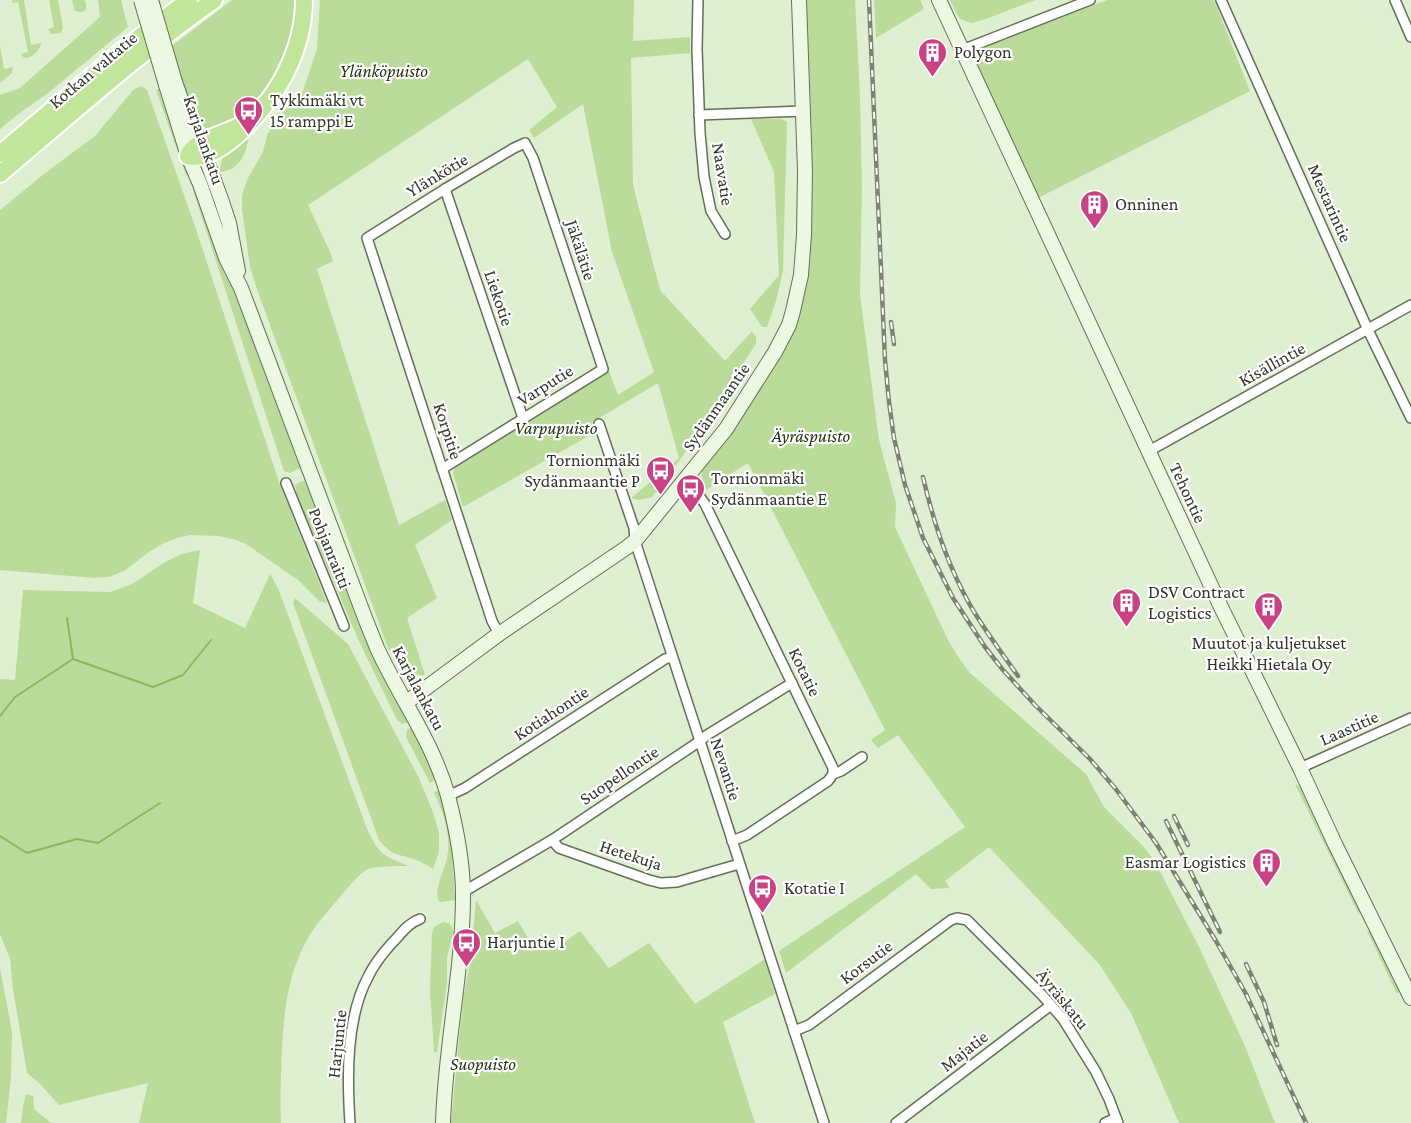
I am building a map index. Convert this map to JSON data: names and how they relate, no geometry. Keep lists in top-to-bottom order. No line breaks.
{"streets":{"highway":["Kotkan valtatie"],"street":["Karjalankatu","Naavatie","Ylänkötie","Mestarintie","Jäkälätie","Liekotie","Kisällintie","Varputie","Sydänmaantie","Korpitie","Tehontie","Pohjanraitti","Kotatie","Kotiahontie","Laastitie","Nevantie","Suopellontie","Hetekuja","Korsutie","Äyräskatu","Harjuntie","Majatie"]},"crossings":[["Karjalankatu","Sydänmaantie"],["Karjalankatu","Kotiahontie"],["Karjalankatu","Suopellontie"],["Ylänkötie","Jäkälätie"],["Ylänkötie","Liekotie"],["Ylänkötie","Korpitie"],["Mestarintie","Kisällintie"],["Jäkälätie","Varputie"],["Liekotie","Varputie"],["Kisällintie","Tehontie"],["Varputie","Korpitie"],["Sydänmaantie","Korpitie"],["Sydänmaantie","Kotatie"],["Sydänmaantie","Nevantie"],["Tehontie","Laastitie"],["Kotatie","Suopellontie"],["Kotiahontie","Nevantie"],["Nevantie","Suopellontie"],["Nevantie","Hetekuja"],["Nevantie","Korsutie"],["Suopellontie","Hetekuja"],["Korsutie","Äyräskatu"],["Äyräskatu","Majatie"]],"parks":["Ylänköpuisto","Varpupuisto","Äyräspuisto","Suopuisto"],"places":{"building":["Polygon","Onninen","DSV Contract Logistics","Muutot ja kuljetukset Heikki Hietala Oy","Easmar Logistics"],"bus stop":["Tykkimäki vt 15 ramppi E","Tornionmäki Sydänmaantie P","Tornionmäki Sydänmaantie E","Kotatie I","Harjuntie I"]}}
